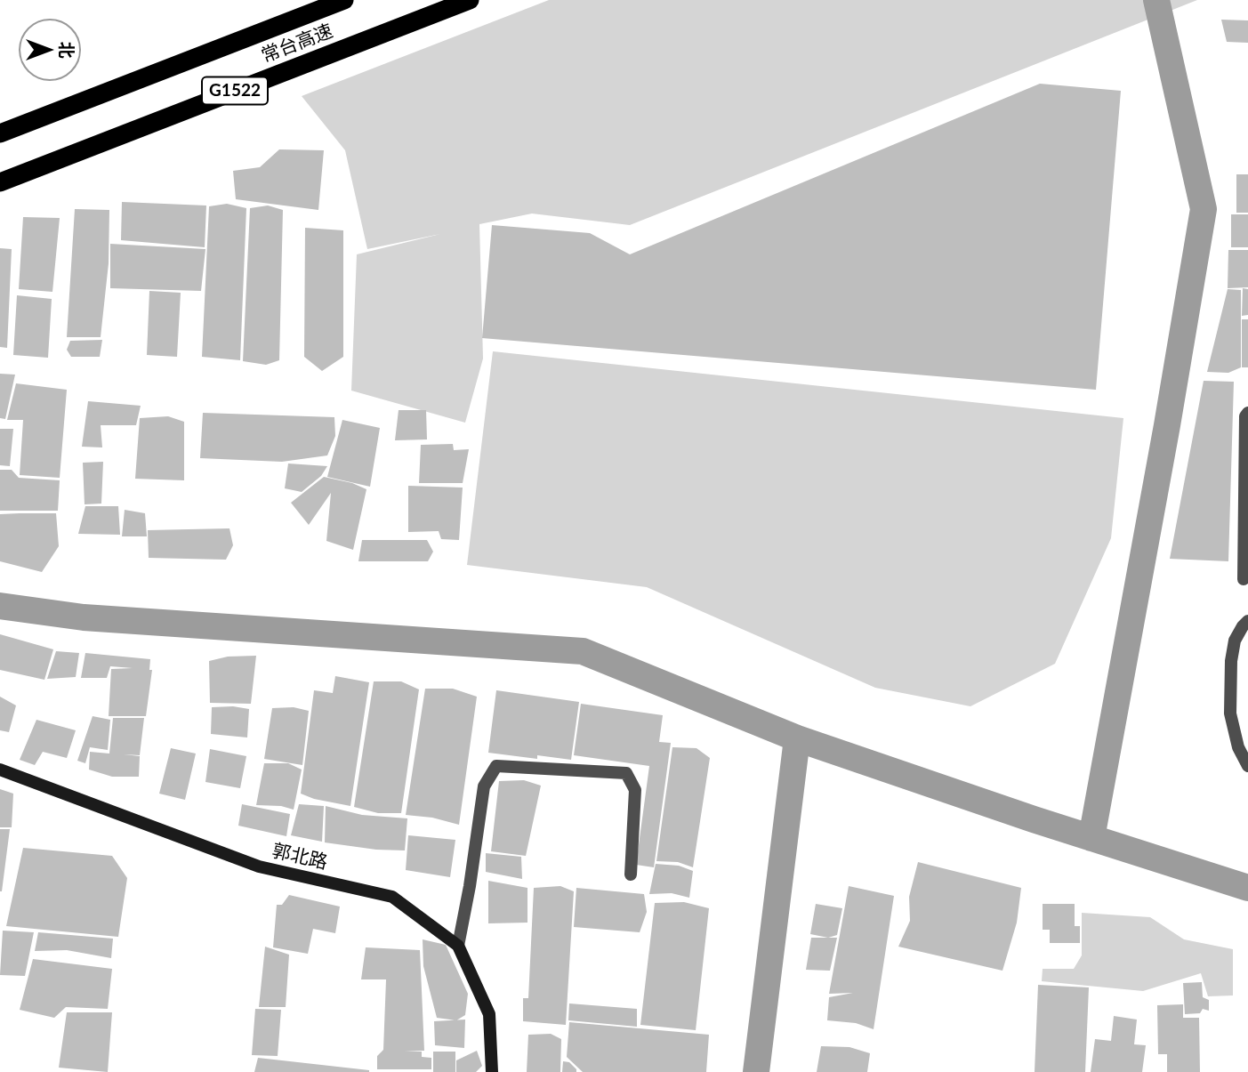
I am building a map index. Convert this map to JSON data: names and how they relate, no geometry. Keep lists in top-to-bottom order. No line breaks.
{"streets":{"highway":["常台高速","G1522"],"street":["郭北路"]},"north":"right"}
